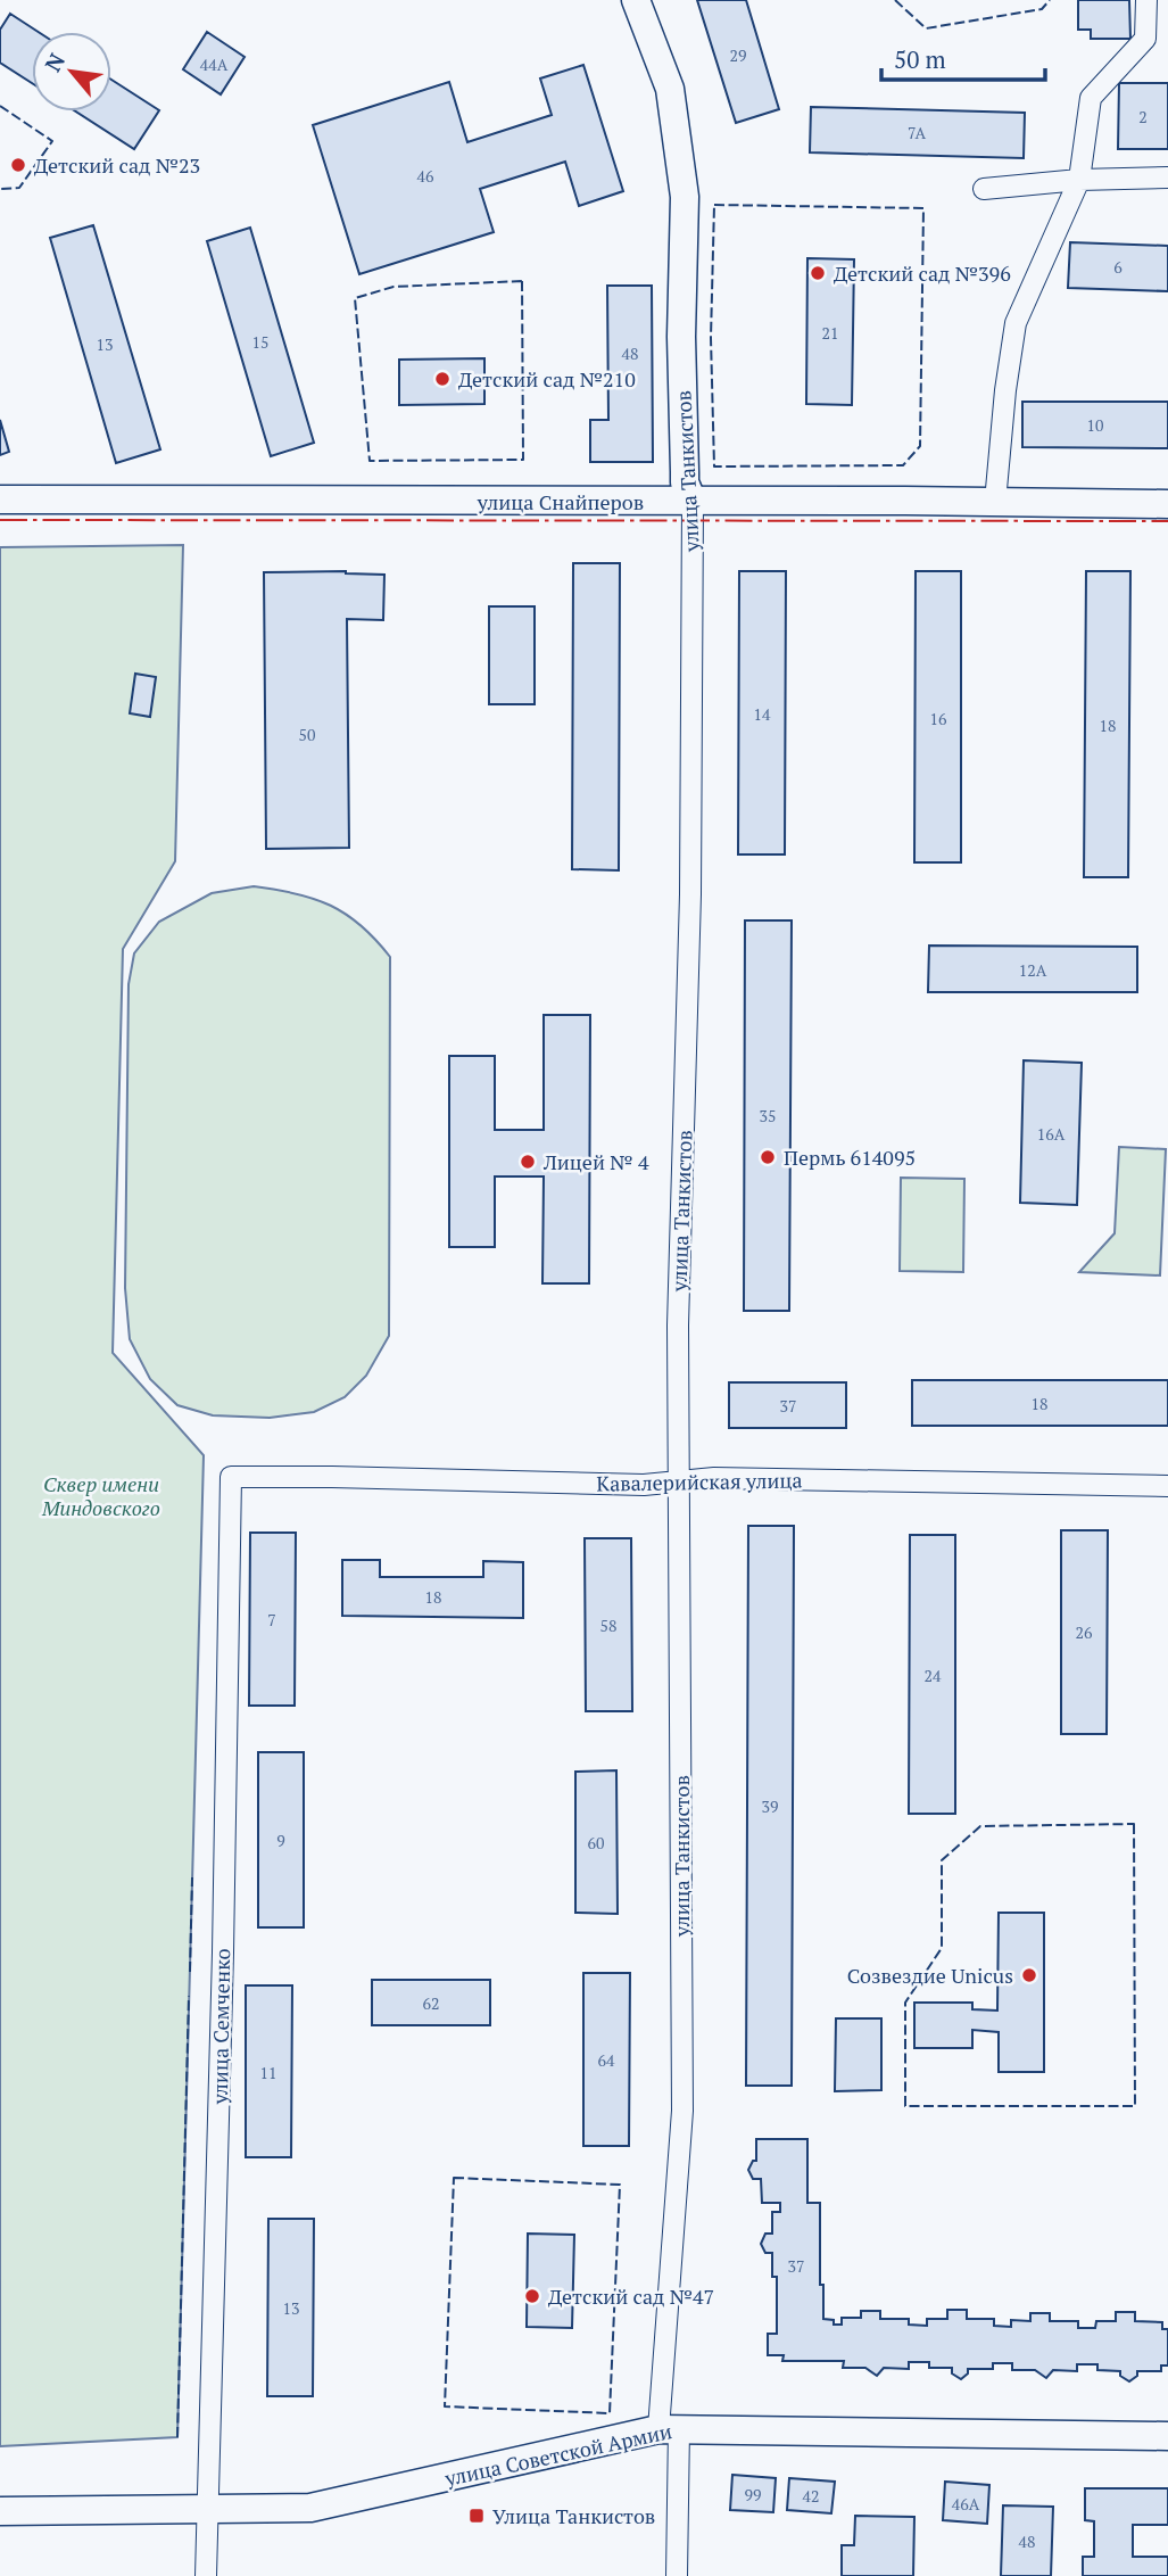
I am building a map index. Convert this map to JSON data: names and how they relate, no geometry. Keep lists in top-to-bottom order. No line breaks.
{"streets":{"street":["улица Танкистов","улица Снайперов","Кавалерийская улица","улица Семченко","улица Советской Армии"]},"crossings":[["улица Танкистов","улица Снайперов"],["улица Танкистов","Кавалерийская улица"],["улица Танкистов","улица Советской Армии"],["Кавалерийская улица","улица Семченко"],["улица Семченко","улица Советской Армии"]],"parks":["Сквер имени Миндовского"],"places":{"other":["Детский сад №23","Детский сад №396","Детский сад №210","Пермь 614095","Лицей № 4","Созвездие Unicus","Детский сад №47"],"transit":["Улица Танкистов"]},"house_numbers":["29","44А","2","7А","46","6","21","15","13","48","10","14","16","18","50","12А","35","16А","18","37","18","7","58","26","24","39","9","60","62","64","11","37","13","99","42","46А","48"],"scale_bar":"50 m","north":"top left"}
